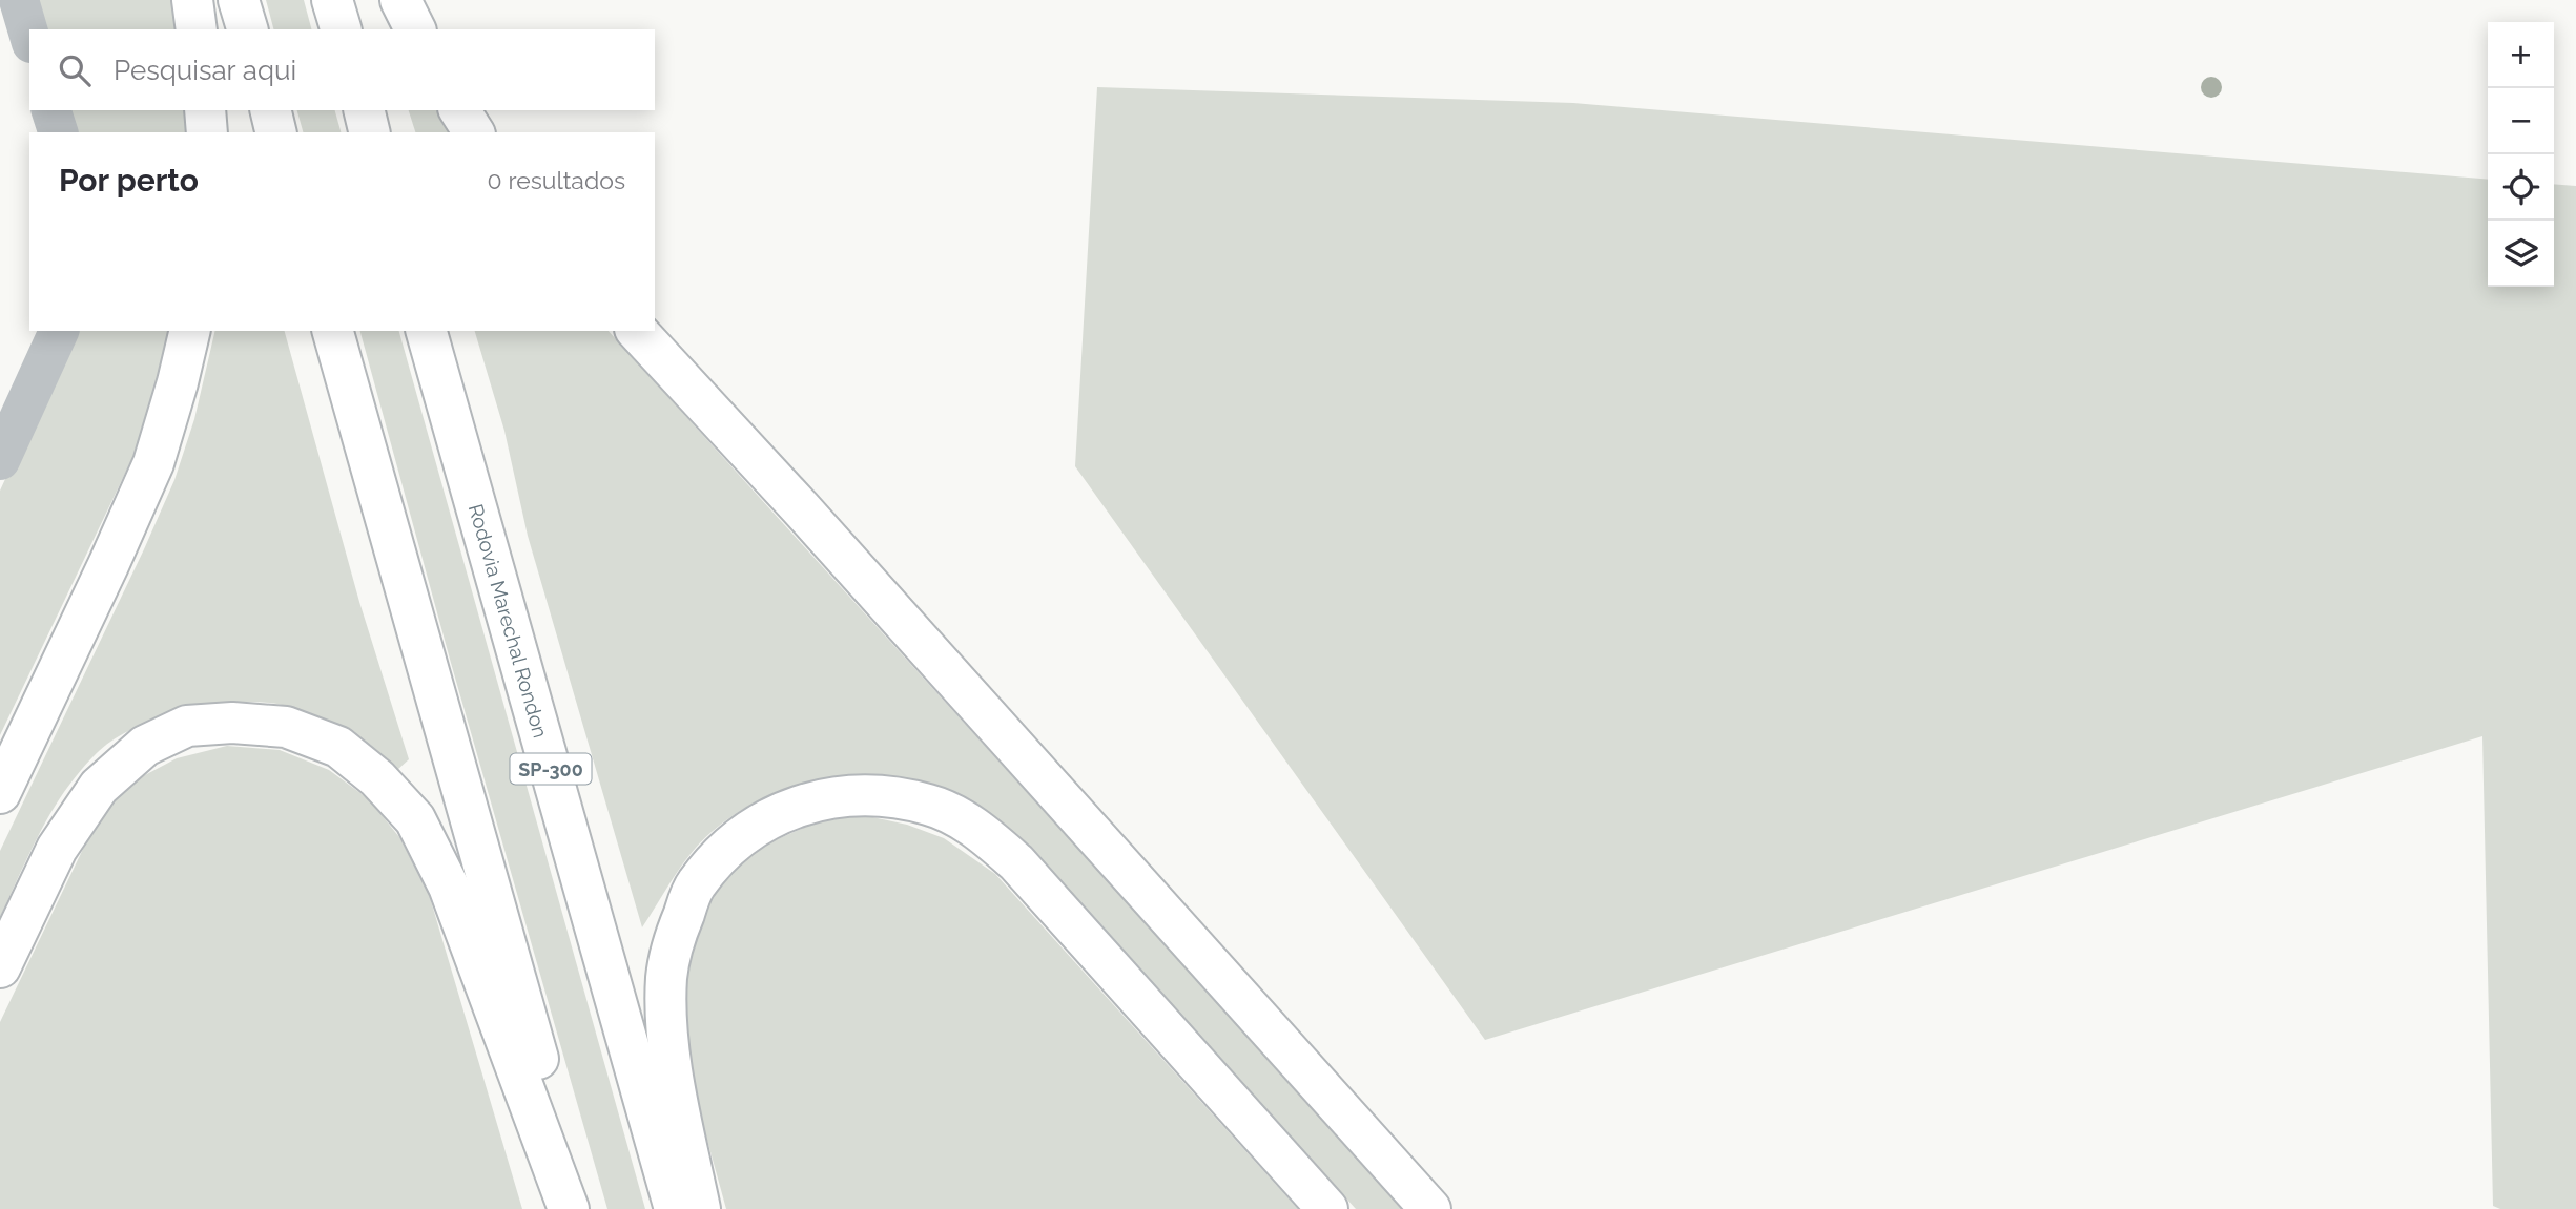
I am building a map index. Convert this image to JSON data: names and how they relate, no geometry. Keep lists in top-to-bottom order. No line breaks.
{"streets":{"highway":["Rodovia Marechal Rondon","SP-300"]},"page":{"map_buttons":["+","−"],"search":"Pesquisar aqui","heading":["Por perto","0 resultados"]}}
